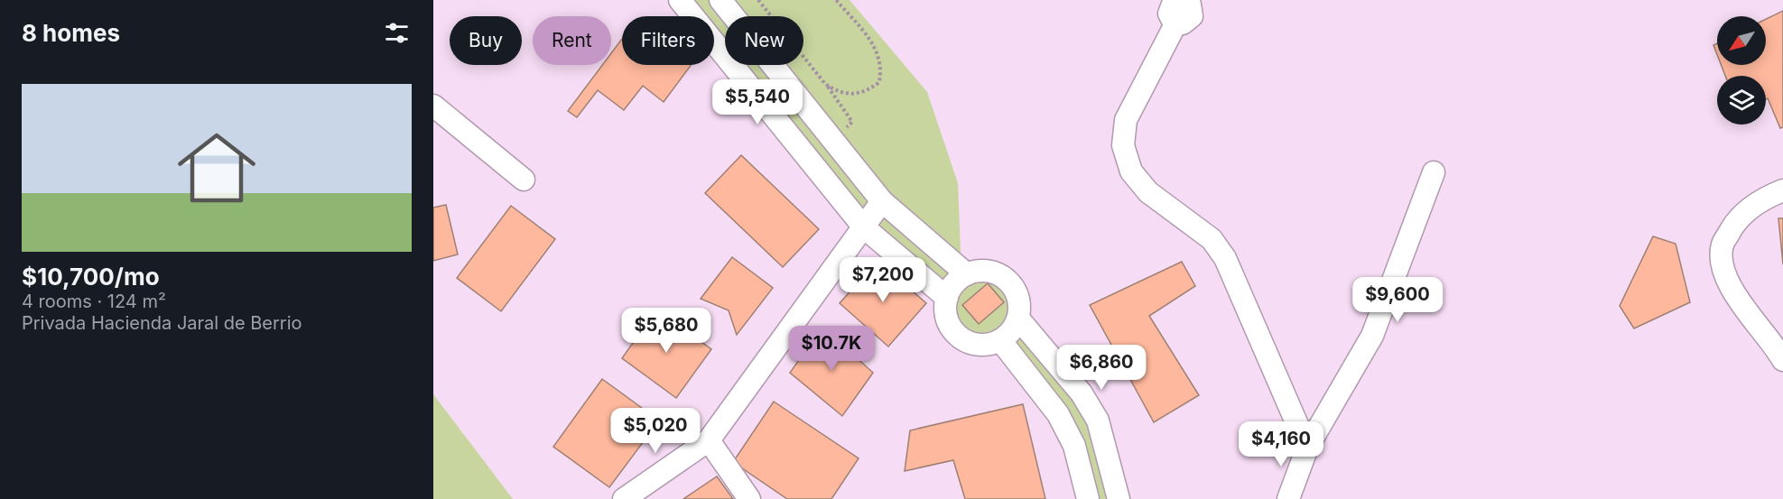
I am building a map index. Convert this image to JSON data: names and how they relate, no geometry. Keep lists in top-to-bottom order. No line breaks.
{"north":"bottom left","page":{"heading":"8 homes","chip":["Buy","Rent","Filters","New"],"list":[{"name":"$10,700/mo","note":"4 rooms · 124 m² · Privada Hacienda Jaral de Berrio"}],"price":["$5,540","$7,200","$9,600","$5,680","$10.7K","$6,860","$5,020","$4,160"]}}
